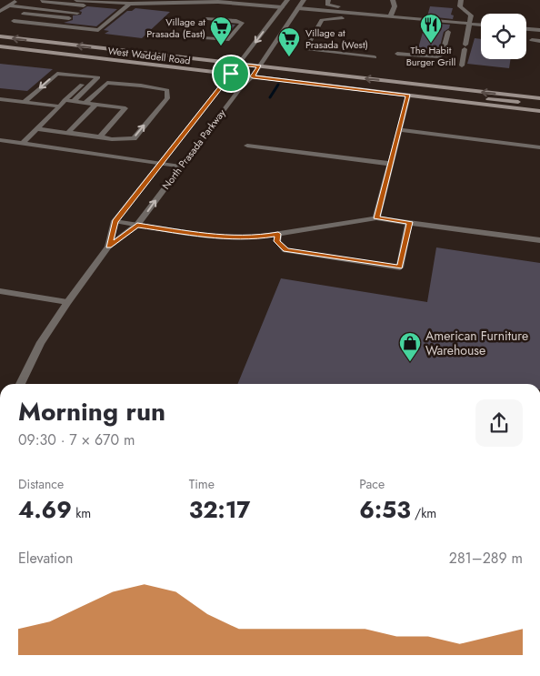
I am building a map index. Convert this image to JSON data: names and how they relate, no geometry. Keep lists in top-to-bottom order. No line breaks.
{"streets":{"main road":["West Waddell Road"],"street":["North Prasada Parkway"]},"crossings":[["West Waddell Road","North Prasada Parkway"]],"places":{"restaurant":["The Habit Burger Grill"],"supermarket":["Village at Prasada (East)","Village at Prasada (West)"],"shop":["American Furniture Warehouse"]},"page":{"heading":["Morning run","09:30 · 7 × 670 m"],"stats":[["Distance","4.69 km"],["Time","32:17"],["Pace","6:53 /km"]],"chart":["Elevation","281–289 m"]}}
